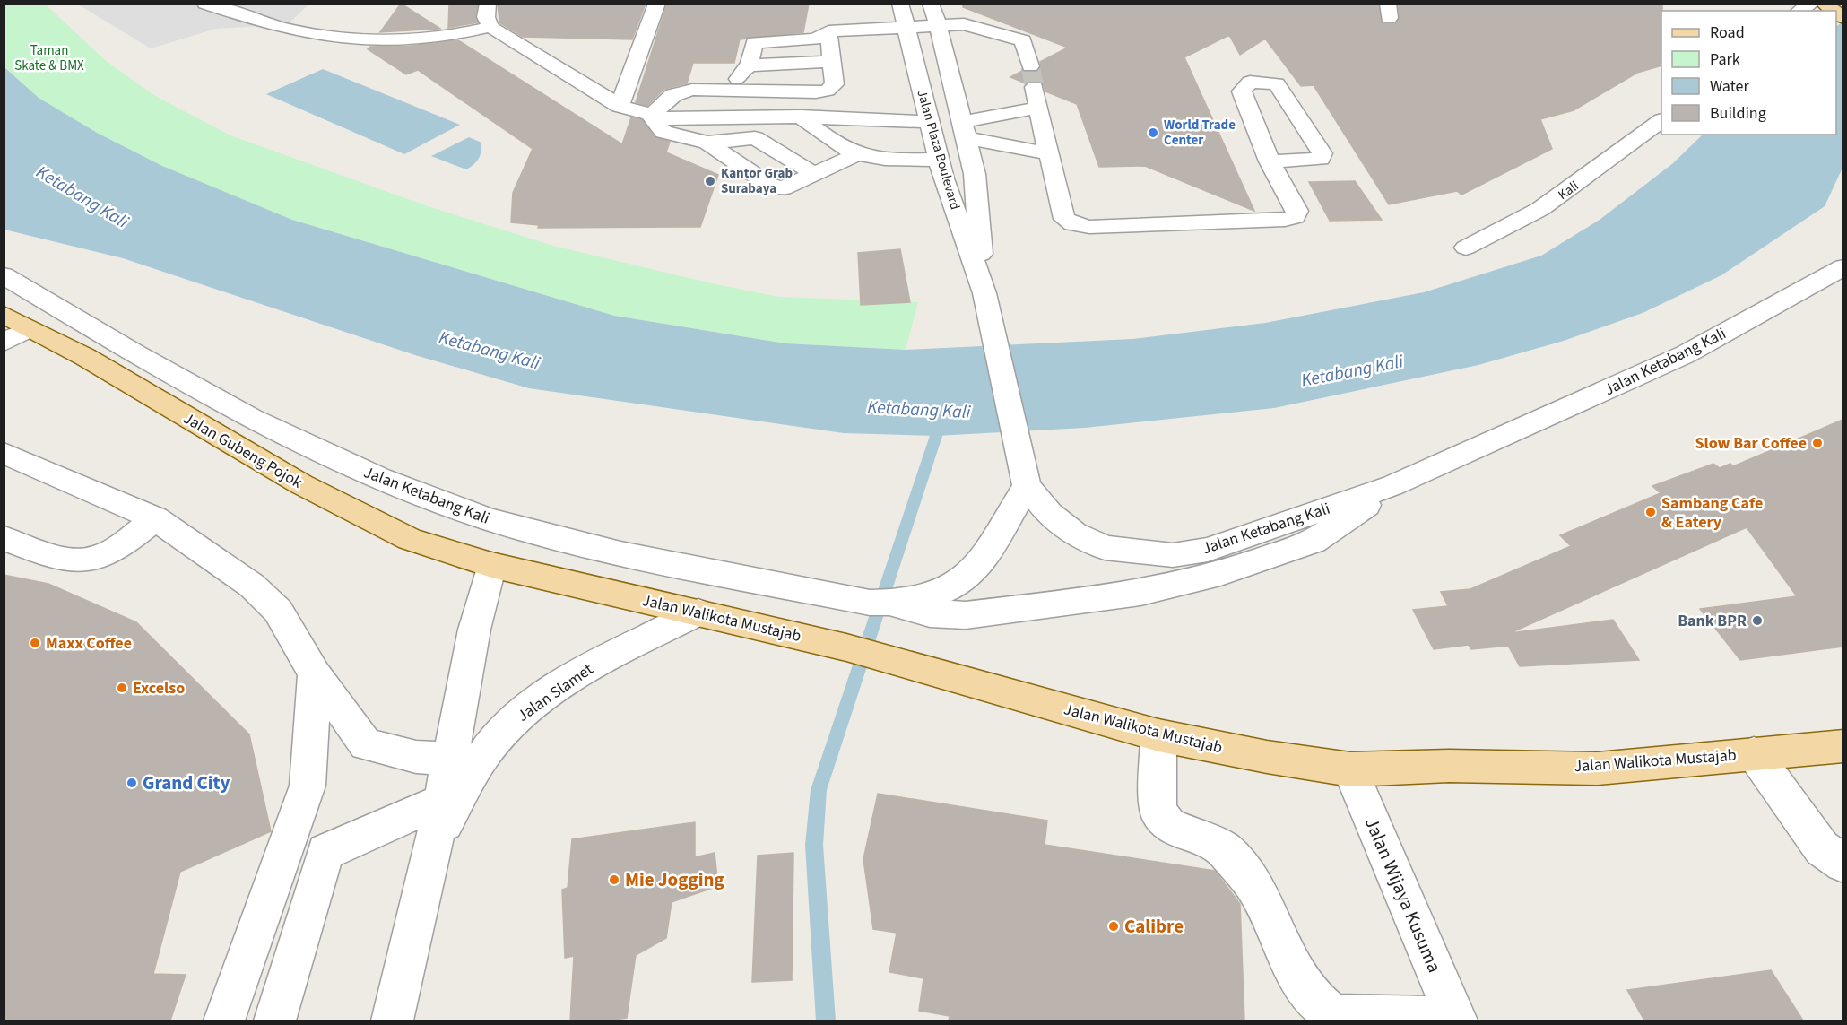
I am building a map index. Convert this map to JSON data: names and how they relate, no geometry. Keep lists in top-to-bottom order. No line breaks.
{"streets":{"main road":["Jalan Gubeng Pojok","Jalan Walikota Mustajab"],"street":["Jalan Plaza Boulevard","Kali","Jalan Ketabang Kali","Jalan Slamet","Jalan Wijaya Kusuma"]},"crossings":[["Jalan Plaza Boulevard","Jalan Ketabang Kali"],["Jalan Gubeng Pojok","Jalan Walikota Mustajab"],["Jalan Gubeng Pojok","Jalan Slamet"],["Jalan Walikota Mustajab","Jalan Slamet"],["Jalan Walikota Mustajab","Jalan Wijaya Kusuma"]],"water":["Ketabang Kali"],"parks":["Taman Skate & BMX"],"places":["World Trade Center","Kantor Grab Surabaya","Slow Bar Coffee","Sambang Cafe & Eatery","Bank BPR","Maxx Coffee","Excelso","Grand City","Mie Jogging","Calibre"],"legend":["Road","Park","Water","Building"]}
